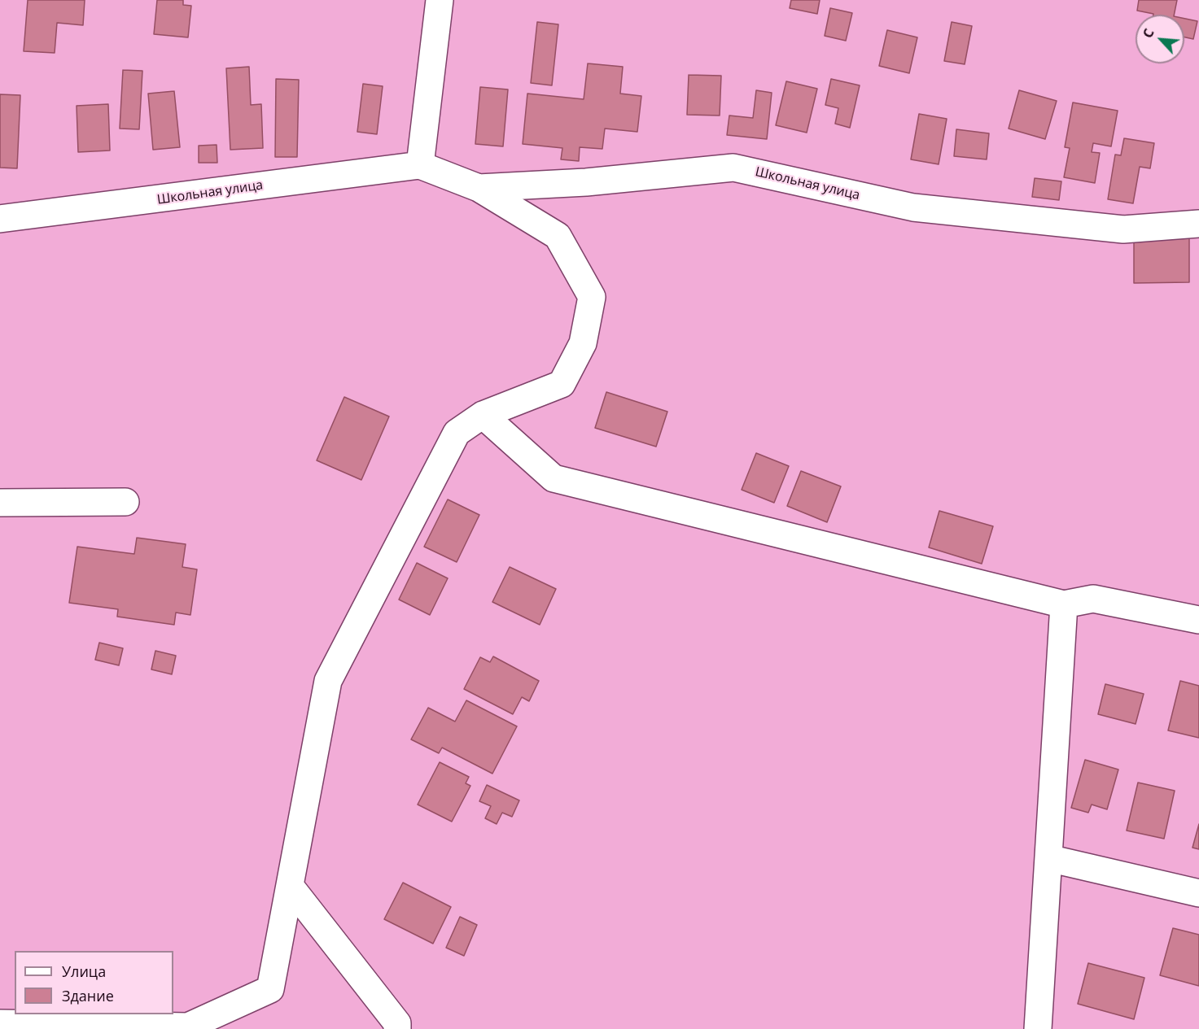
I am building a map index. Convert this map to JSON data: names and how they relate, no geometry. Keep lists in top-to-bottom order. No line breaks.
{"streets":{"street":["Школьная улица"]},"legend":["Улица","Здание"],"north":"top left"}
